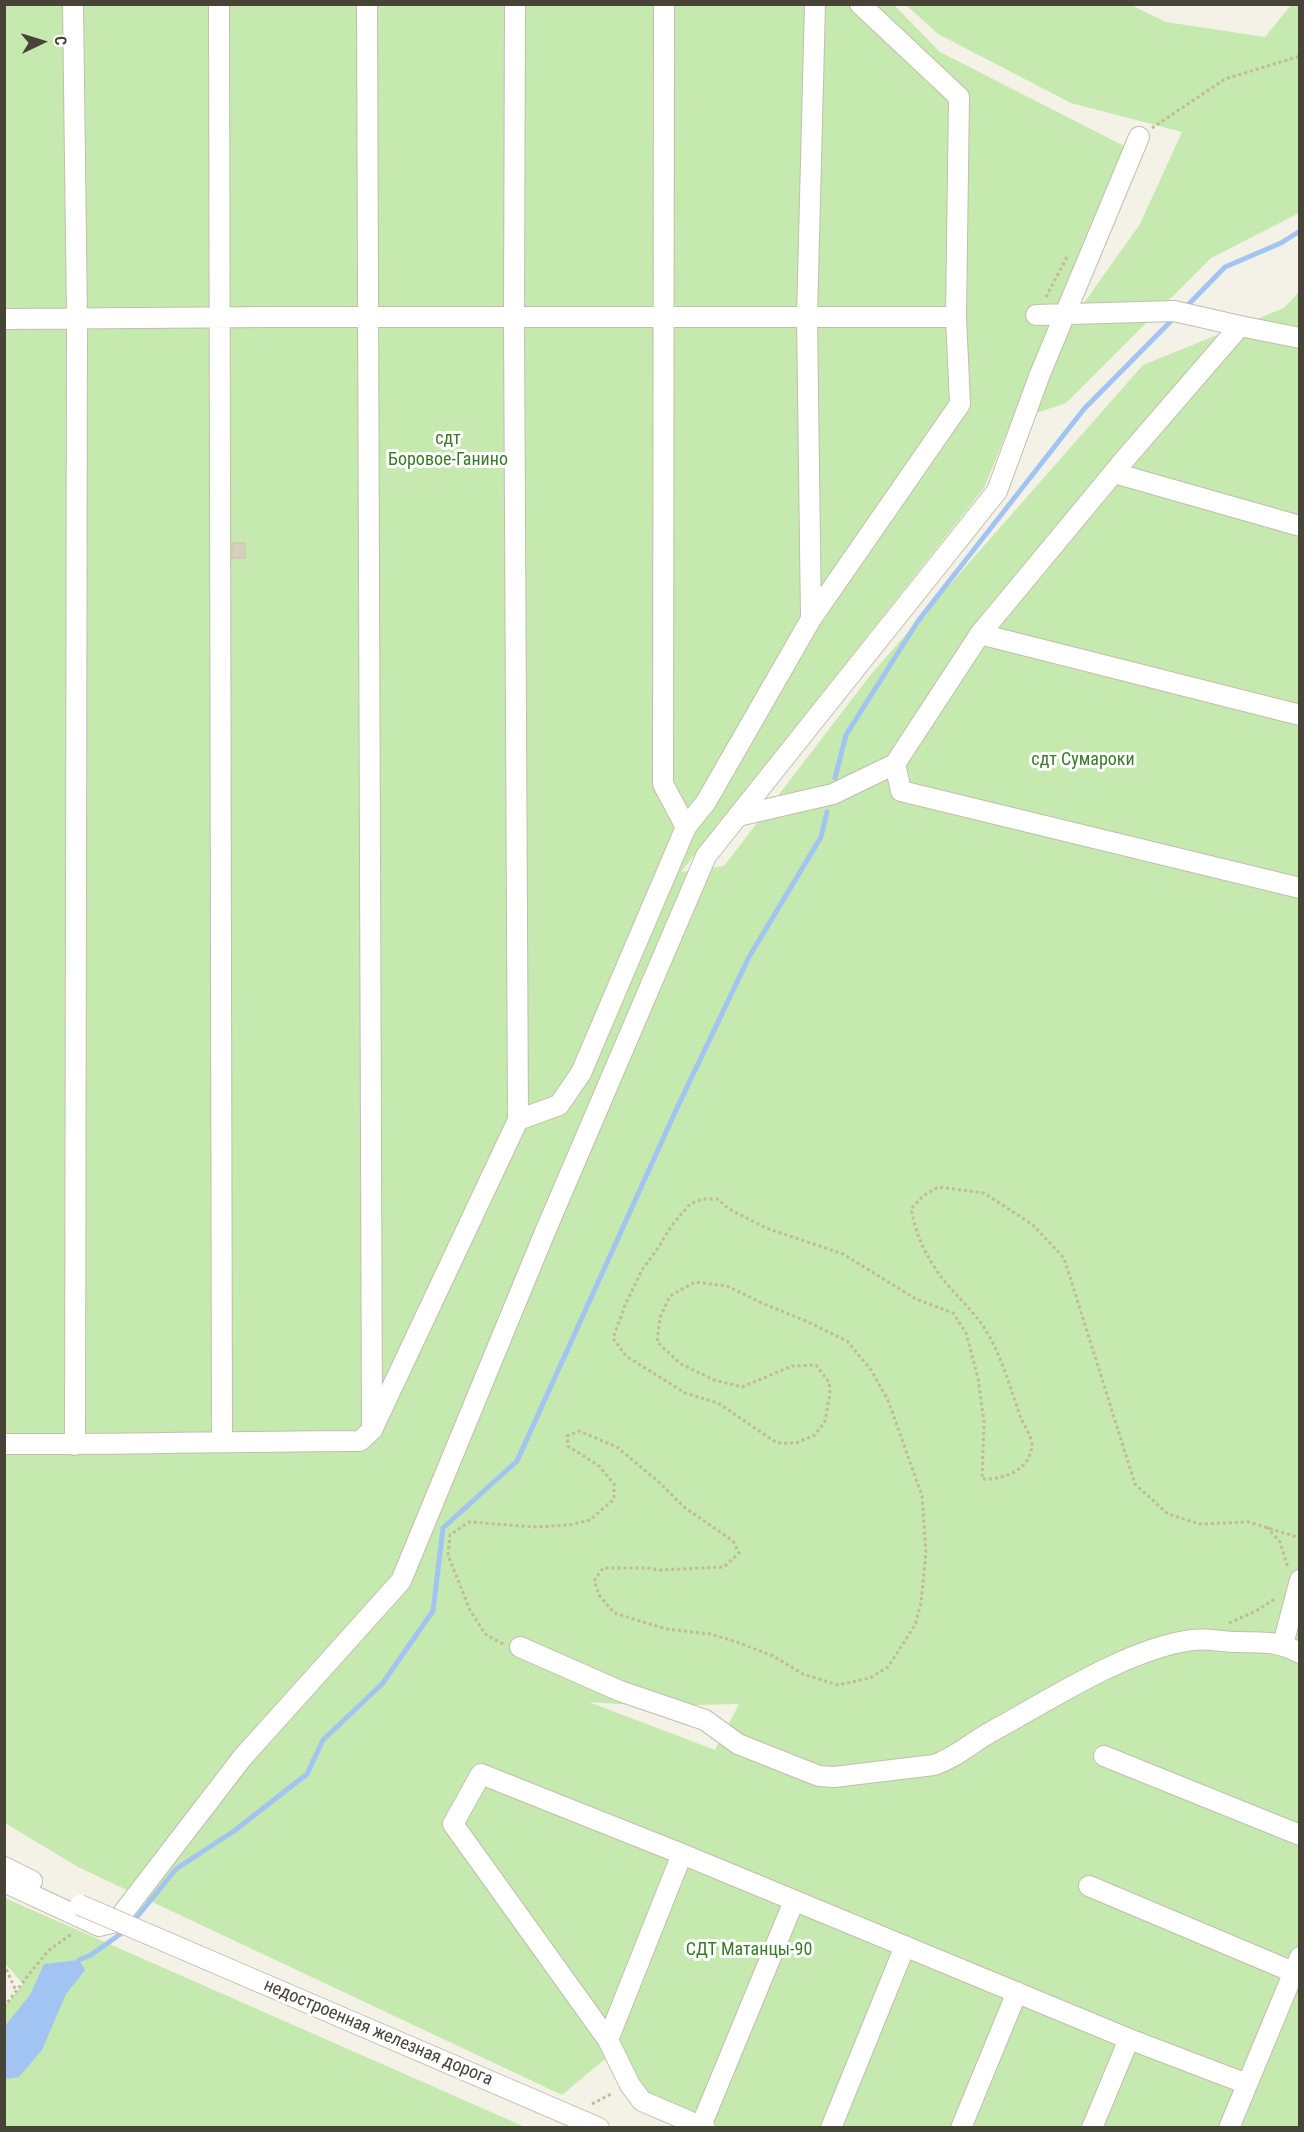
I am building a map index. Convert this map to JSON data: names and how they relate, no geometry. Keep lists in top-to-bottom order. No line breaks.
{"streets":{"street":["недостроенная железная дорога"]},"parks":["сдт Боровое-Ганино","сдт Сумароки","СДТ Матанцы-90"],"north":"right"}
